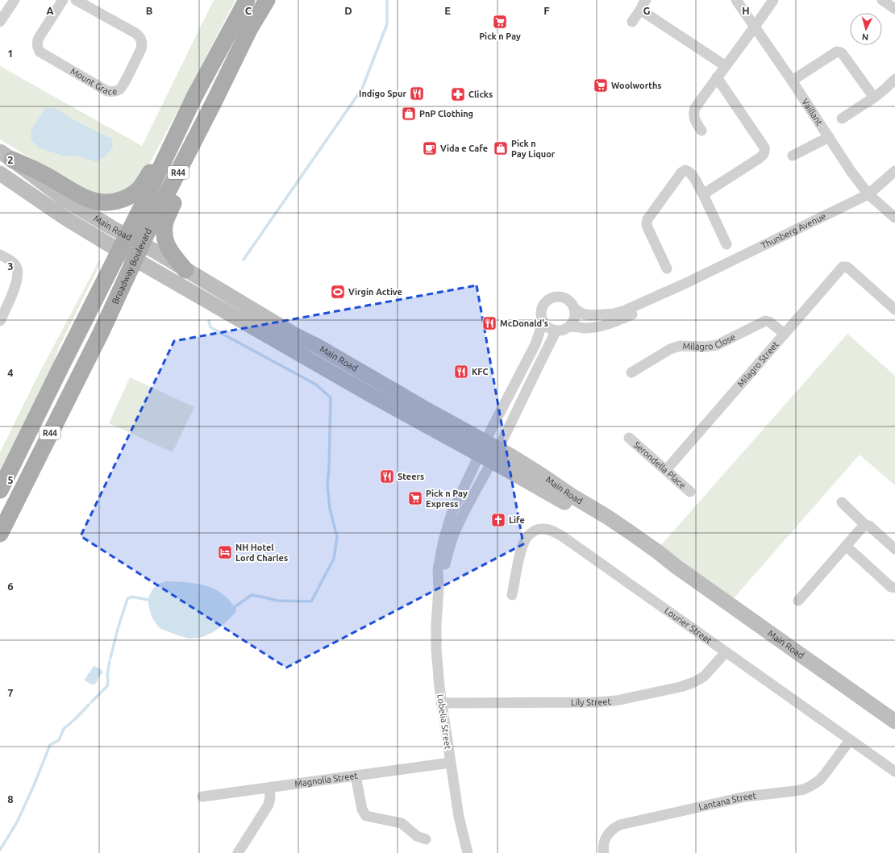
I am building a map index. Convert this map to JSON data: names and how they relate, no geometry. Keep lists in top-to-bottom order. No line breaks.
{"streets":{"main road":["R44","Main Road","Broadway Boulevard"],"street":["Mount Grace","Vaillant","Thunberg Avenue","Milagro Close","Milagro Street","Serondella Place","Lourier Street","Lily Street","Lobelia Street","Magnolia Street","Lantana Street"]},"crossings":[["Vaillant","Thunberg Avenue"],["Main Road","Broadway Boulevard"],["Main Road","Lobelia Street"],["Milagro Close","Milagro Street"],["Milagro Street","Serondella Place"],["Lourier Street","Lily Street"],["Lourier Street","Lantana Street"],["Lily Street","Lobelia Street"],["Lobelia Street","Magnolia Street"]],"places":{"supermarket":["Pick n Pay","Woolworths","Pick n Pay Express"],"restaurant":["Indigo Spur","McDonald's","KFC","Steers"],"pharmacy":["Clicks"],"shop":["PnP Clothing","Pick n Pay Liquor"],"cafe":["Vida e Cafe"],"sports":["Virgin Active"],"church":["Life"],"hotel":["NH Hotel Lord Charles"]},"north":"bottom","grid":{"columns":["A","B","C","D","E","F","G","H"],"rows":["1","2","3","4","5","6","7","8"]}}
